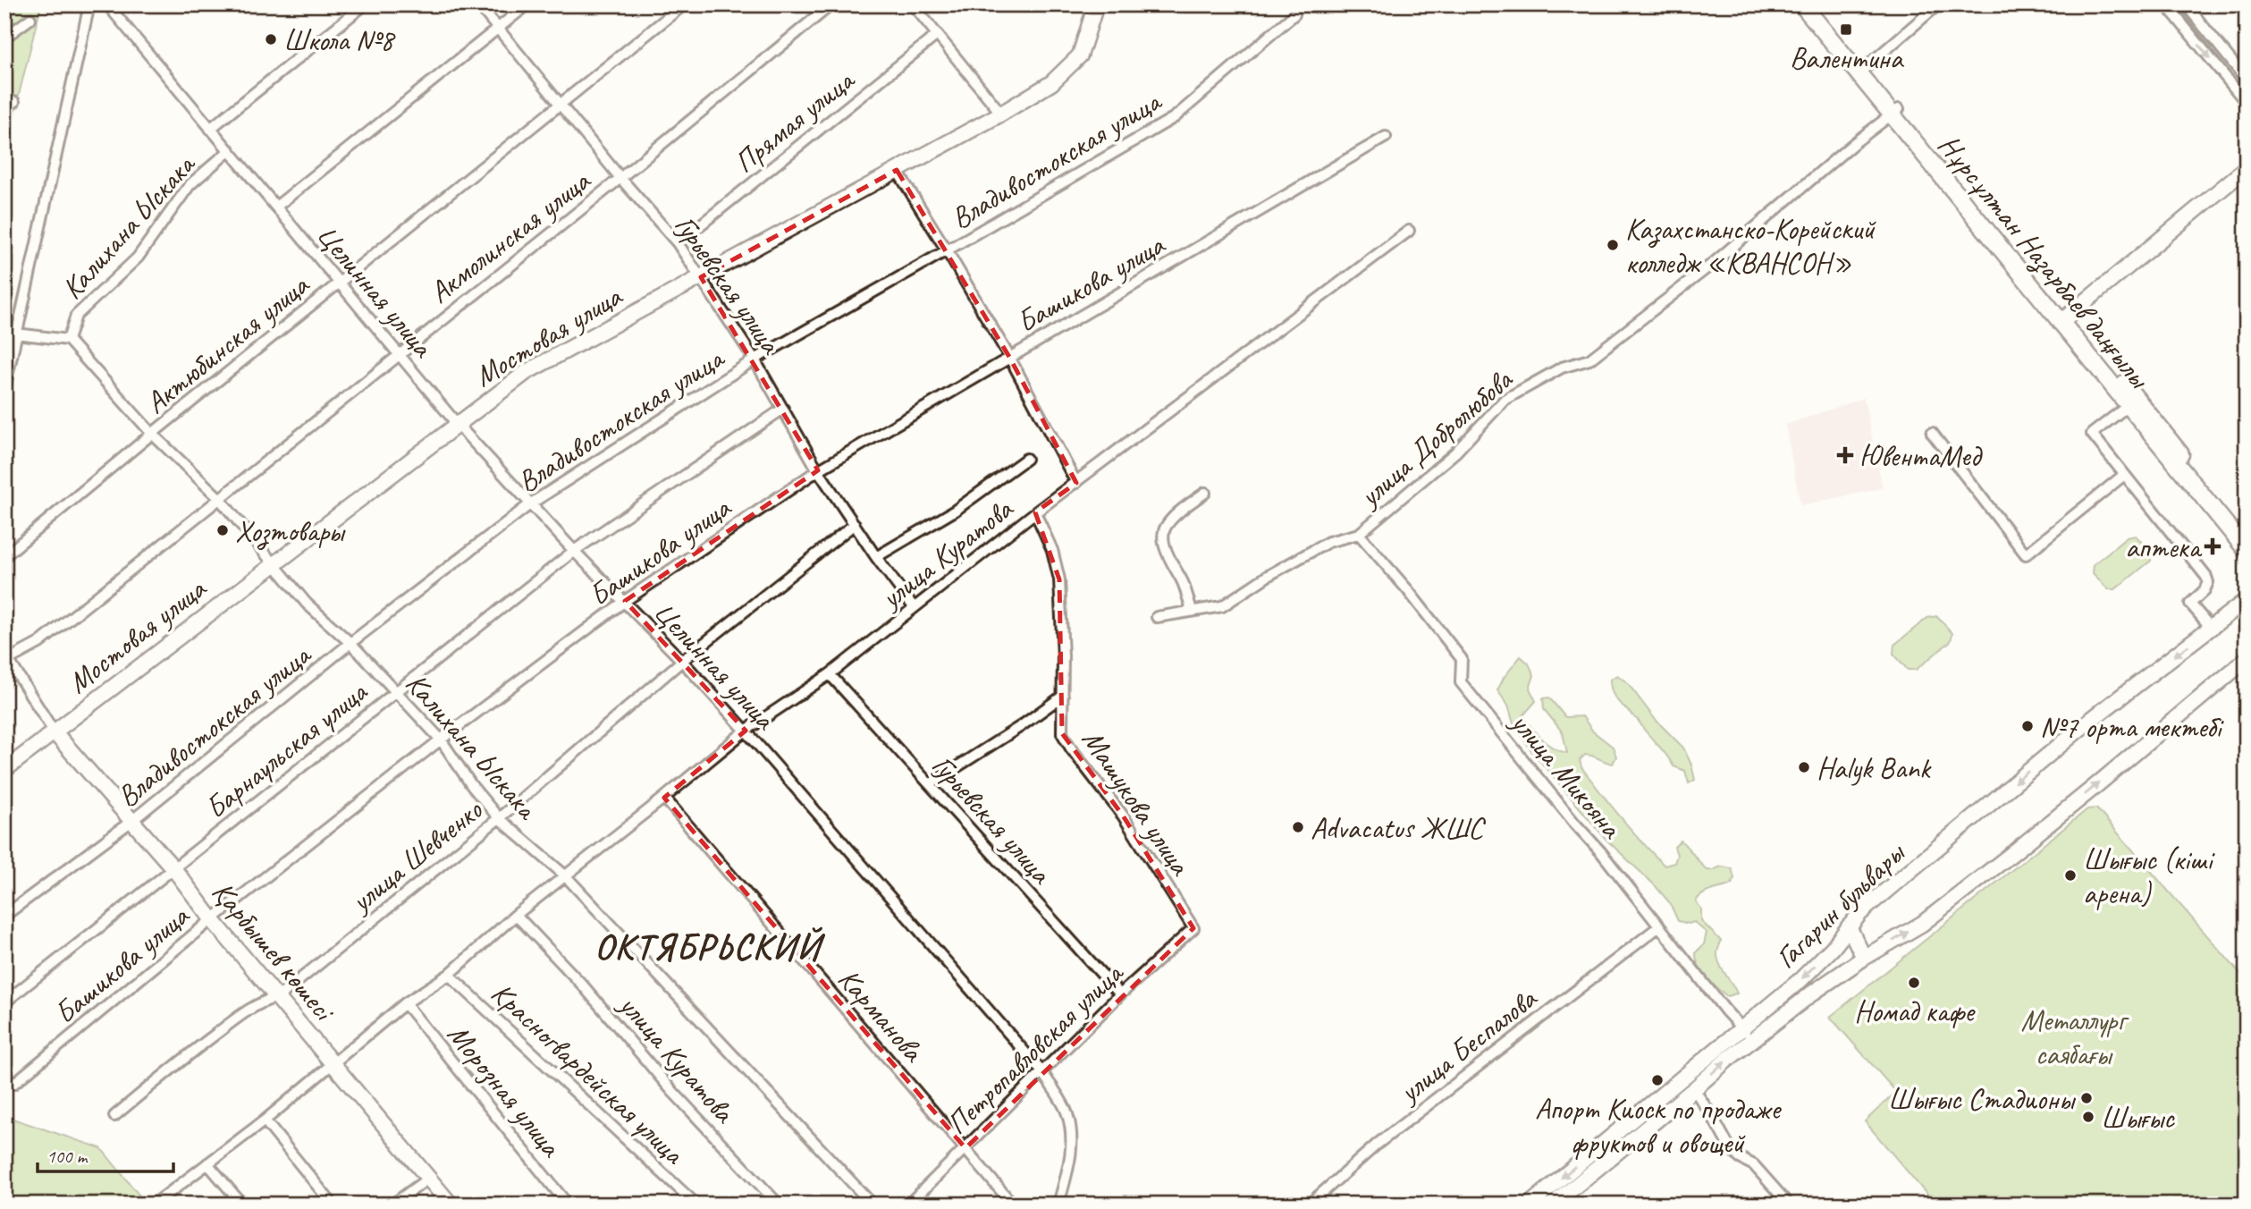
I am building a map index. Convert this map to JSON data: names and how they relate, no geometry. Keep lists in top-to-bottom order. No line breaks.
{"streets":{"main road":["Нұрсұлтан Назарбаев даңғылы","Мостовая улица","Гагарин бульвары","Қарбышев көшесі"],"street":["Прямая улица","Владивостокская улица","Калихана Ыскака","Акмолинская улица","Башикова улица","Гурьевская улица","Целинная улица","Актюбинская улица","улица Добролюбова","улица Куратова","Барнаульская улица","улица Микояна","Машукова улица","улица Шевченко","Карманова","улица Беспалова","Петропавловская улица","Красногвардейская улица","Морозная улица"]},"crossings":[["Прямая улица","Гурьевская улица"],["Владивостокская улица","Калихана Ыскака"],["Владивостокская улица","Гурьевская улица"],["Владивостокская улица","Целинная улица"],["Владивостокская улица","Қарбышев көшесі"],["Калихана Ыскака","Акмолинская улица"],["Калихана Ыскака","Башикова улица"],["Калихана Ыскака","Целинная улица"],["Калихана Ыскака","Мостовая улица"],["Калихана Ыскака","Актюбинская улица"],["Калихана Ыскака","улица Куратова"],["Калихана Ыскака","Барнаульская улица"],["Калихана Ыскака","улица Шевченко"],["Акмолинская улица","Гурьевская улица"],["Акмолинская улица","Целинная улица"],["Нұрсұлтан Назарбаев даңғылы","улица Добролюбова"],["Башикова улица","Гурьевская улица"],["Башикова улица","Целинная улица"],["Башикова улица","Қарбышев көшесі"],["Гурьевская улица","Мостовая улица"],["Гурьевская улица","Актюбинская улица"],["Гурьевская улица","улица Куратова"],["Гурьевская улица","Барнаульская улица"],["Гурьевская улица","улица Шевченко"],["Гурьевская улица","Петропавловская улица"],["Целинная улица","Мостовая улица"],["Целинная улица","Актюбинская улица"],["Целинная улица","улица Куратова"],["Целинная улица","Барнаульская улица"],["Целинная улица","улица Шевченко"],["Целинная улица","Петропавловская улица"],["Мостовая улица","Қарбышев көшесі"],["улица Добролюбова","улица Микояна"],["улица Куратова","Машукова улица"],["улица Куратова","Қарбышев көшесі"],["улица Куратова","Карманова"],["улица Куратова","Красногвардейская улица"],["улица Куратова","Морозная улица"],["Барнаульская улица","Қарбышев көшесі"],["улица Микояна","Гагарин бульвары"],["улица Микояна","улица Беспалова"],["Машукова улица","Петропавловская улица"],["улица Шевченко","Қарбышев көшесі"],["Карманова","Петропавловская улица"]],"districts":["ОКТЯБРЬСКИЙ"],"parks":["Металлург саябағы"],"places":{"transit":["Валентина"],"other":["Школа №8","Казахстанско-Корейский колледж «КВАНСОН»","Хозтовары","№7 орта мектебі","Halyk Bank","Advacatus ЖШС","Шығыс (кіші арена)","Номад кафе","Апорт Киоск по продаже фруктов и овощей","Шығыс Стадионы","Шығыс"],"health":["ЮвентаМед","аптека"]},"scale_bar":"100 m"}
